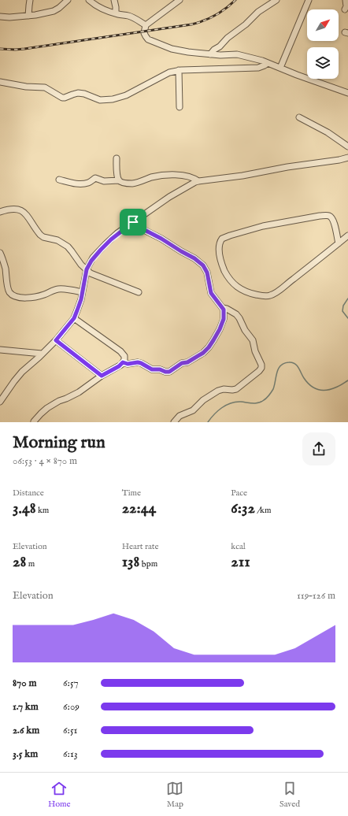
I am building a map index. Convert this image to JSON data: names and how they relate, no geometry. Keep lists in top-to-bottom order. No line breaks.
{"north":"top right","page":{"heading":["Morning run","06:53 · 4 × 870 m"],"stats":[["Distance","3.48 km"],["Time","22:44"],["Pace","6:32 /km"],["Elevation","28 m"],["Heart rate","138 bpm"],["kcal","211"]],"chart":["Elevation","119–126 m"],"list":[{"name":"870 m","note":"6:57"},{"name":"1.7 km","note":"6:09"},{"name":"2.6 km","note":"6:51"},{"name":"3.5 km","note":"6:13"}],"tabs":["Home","Map","Saved"]}}
